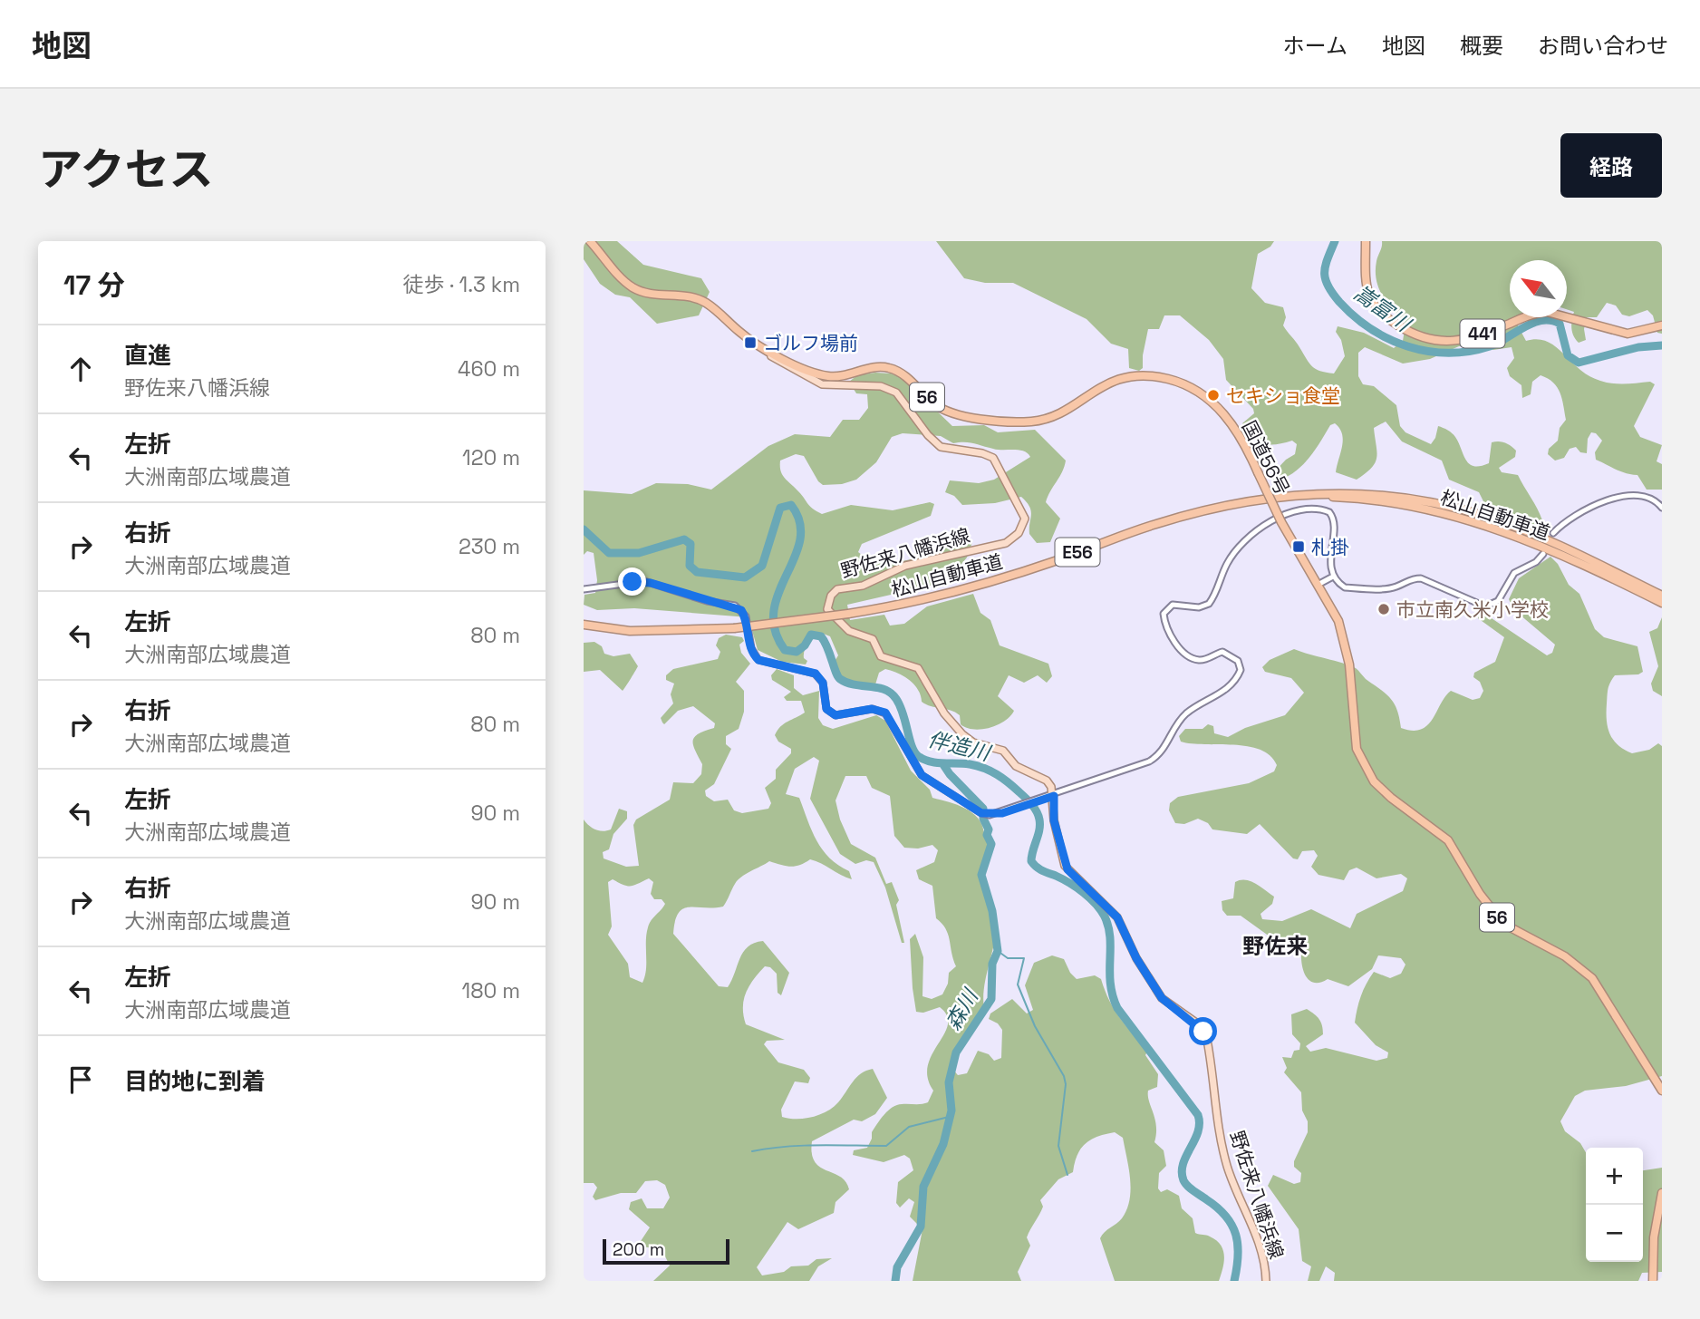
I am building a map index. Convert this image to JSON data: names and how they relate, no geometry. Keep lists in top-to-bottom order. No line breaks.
{"streets":{"highway":["441","56","国道56号","松山自動車道","E56"],"main road":["野佐来八幡浜線"]},"crossings":[["国道56号","野佐来八幡浜線"]],"districts":["野佐来"],"water":["嵩富川","伴造川","森川"],"places":{"transit":["ゴルフ場前","札掛"],"other":["セキショ食堂","市立南久米小学校"]},"scale_bar":"200 m","north":"top left","page":{"header":"地図","nav":["ホーム","地図","概要","お問い合わせ"],"title":"アクセス","buttons":"経路","heading":["17 分","徒歩 · 1.3 km"],"list":[["直進","野佐来八幡浜線","460 m"],["左折","大洲南部広域農道","120 m"],["右折","大洲南部広域農道","230 m"],["左折","大洲南部広域農道","80 m"],["右折","大洲南部広域農道","80 m"],["左折","大洲南部広域農道","90 m"],["右折","大洲南部広域農道","90 m"],["左折","大洲南部広域農道","180 m"],"目的地に到着"],"map_buttons":["+","−"],"scale":"200 m"}}
